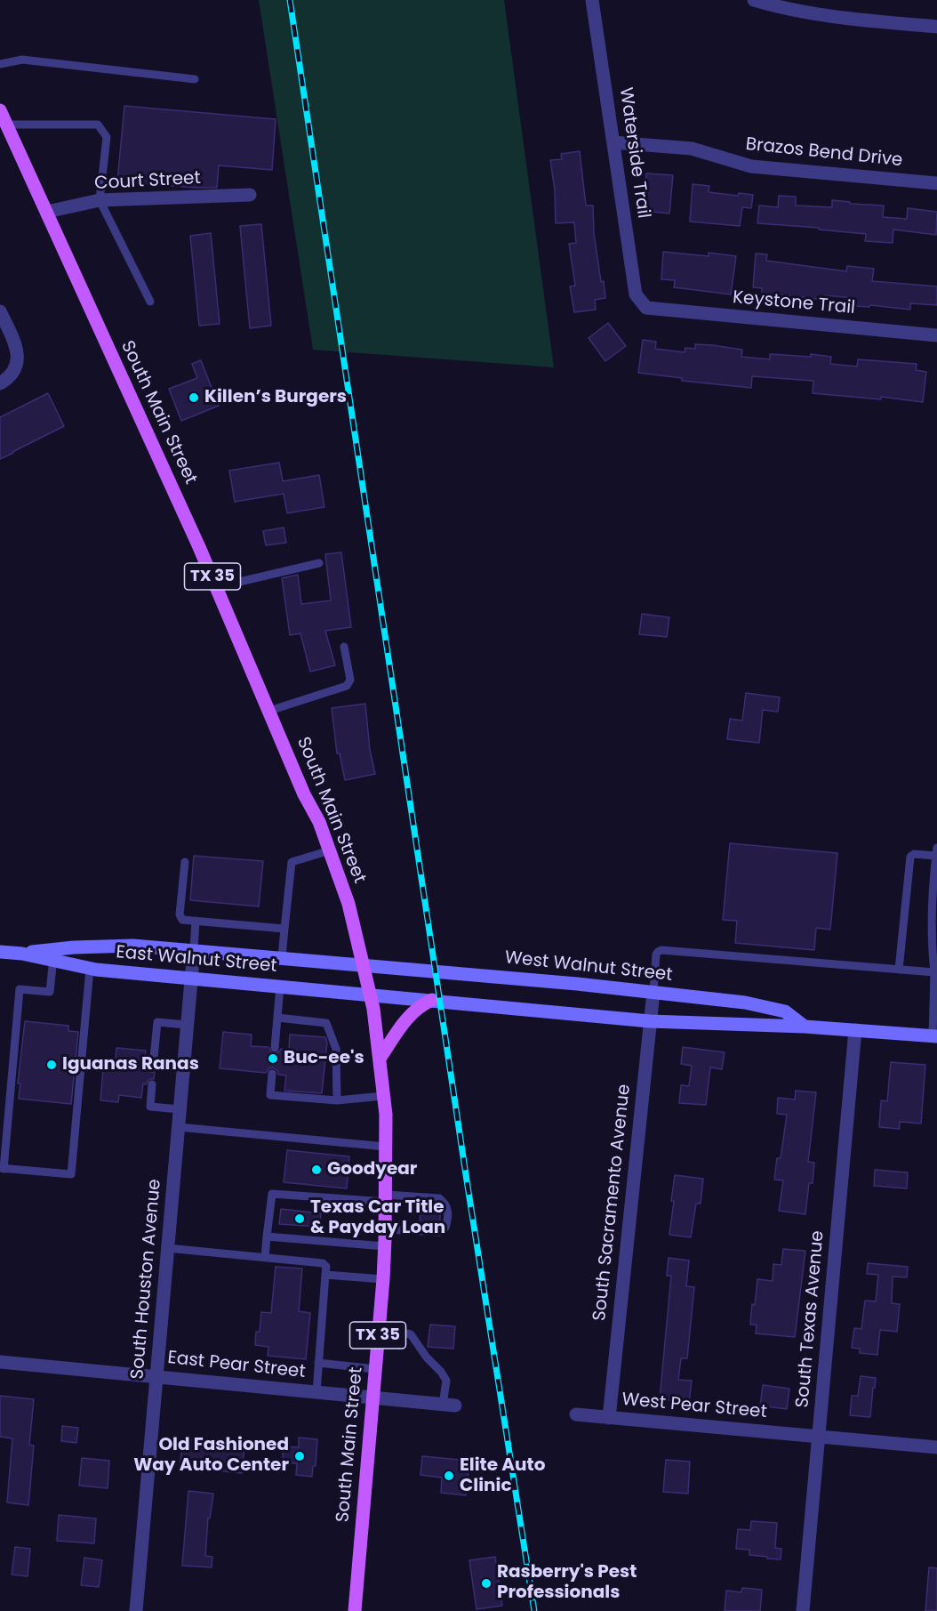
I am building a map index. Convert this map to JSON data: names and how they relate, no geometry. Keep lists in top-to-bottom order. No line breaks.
{"streets":{"main road":["South Main Street","TX 35"],"street":["Waterside Trail","Brazos Bend Drive","Court Street","Keystone Trail","East Walnut Street","West Walnut Street","South Sacramento Avenue","South Houston Avenue","South Texas Avenue","East Pear Street","West Pear Street"]},"crossings":[["Waterside Trail","Brazos Bend Drive"],["Waterside Trail","Keystone Trail"],["Court Street","South Main Street"],["South Main Street","East Walnut Street"],["South Main Street","West Walnut Street"],["South Main Street","East Pear Street"],["East Walnut Street","West Walnut Street"],["East Walnut Street","South Houston Avenue"],["West Walnut Street","South Sacramento Avenue"],["South Sacramento Avenue","West Pear Street"],["South Houston Avenue","East Pear Street"],["South Texas Avenue","West Pear Street"]],"places":["Killen’s Burgers","Buc-ee's","Iguanas Ranas","Goodyear","Texas Car Title & Payday Loan","Old Fashioned Way Auto Center","Elite Auto Clinic","Rasberry's Pest Professionals"]}
